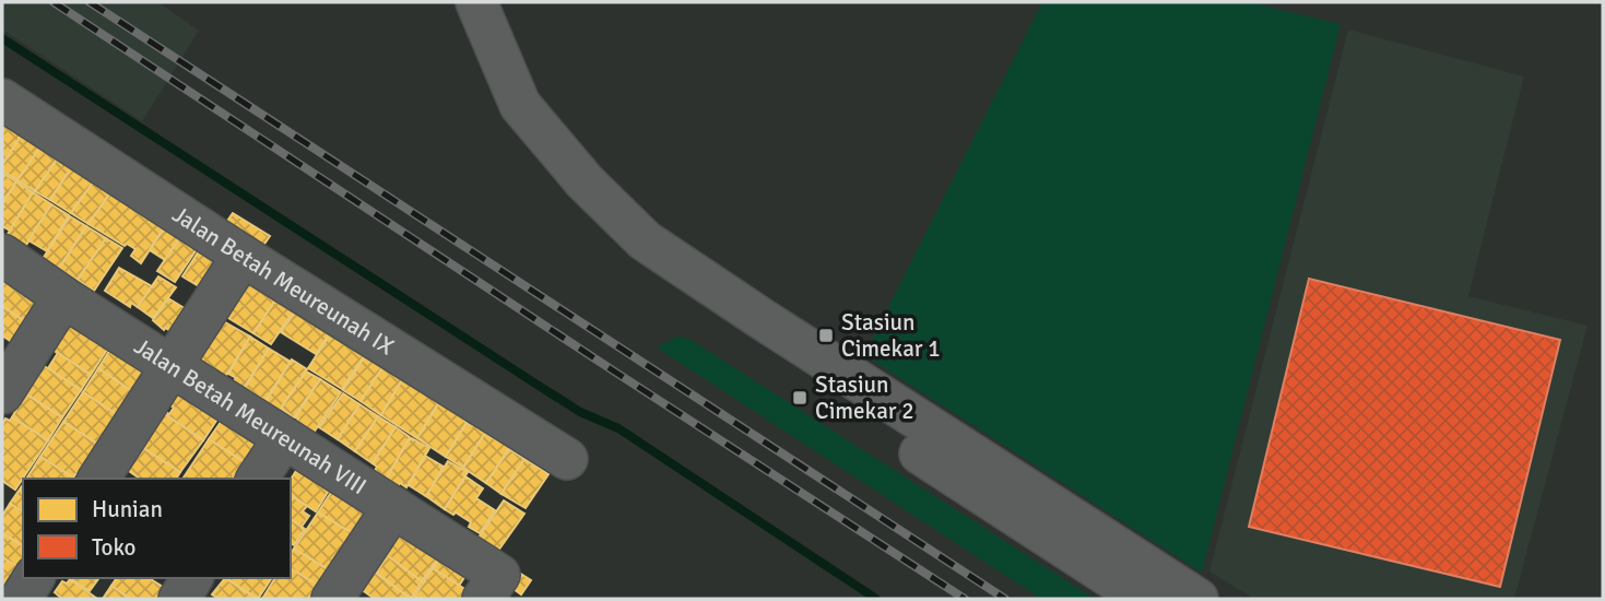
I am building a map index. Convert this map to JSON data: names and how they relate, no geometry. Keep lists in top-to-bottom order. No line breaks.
{"streets":{"street":["Jalan Betah Meureunah IX","Jalan Betah Meureunah VIII"]},"places":{"transit":["Stasiun Cimekar 1","Stasiun Cimekar 2"]},"legend":["Hunian","Toko"]}
